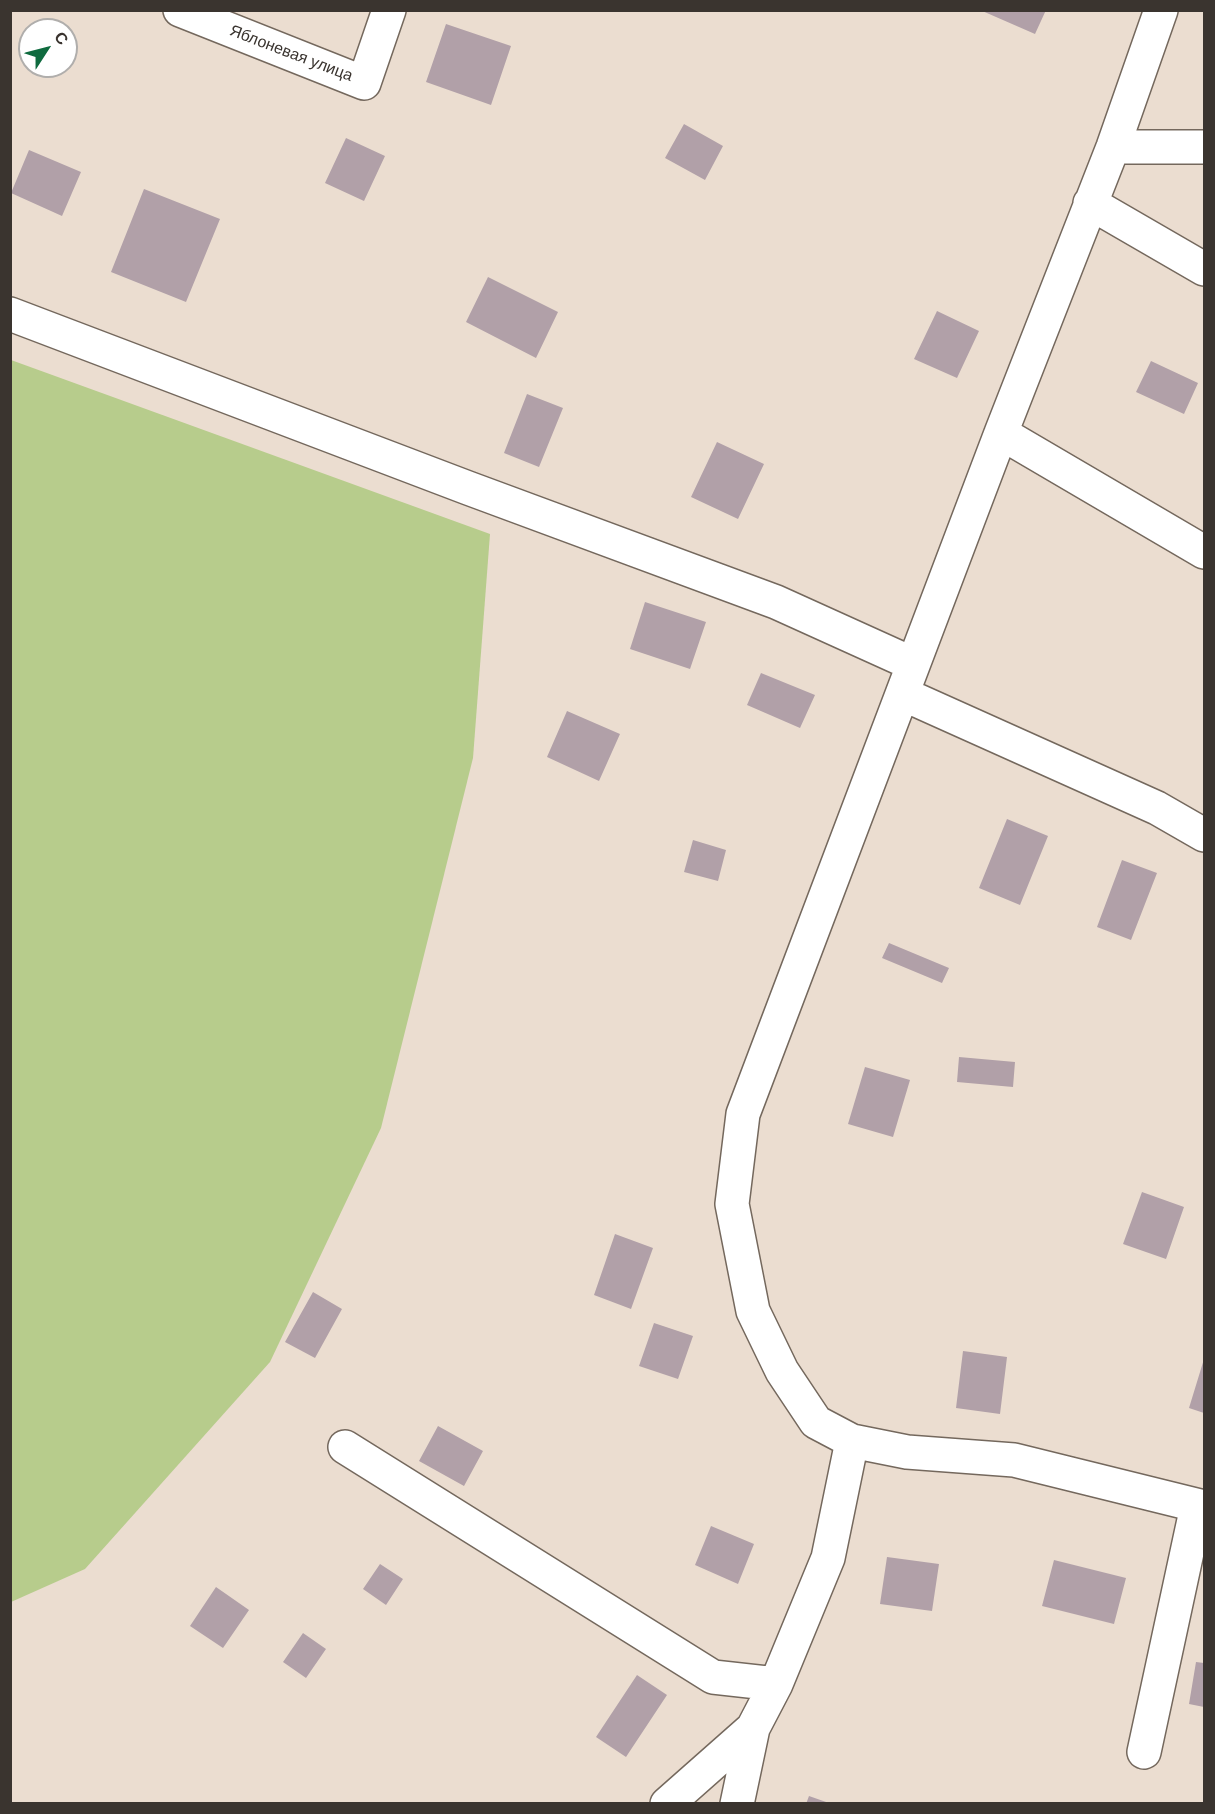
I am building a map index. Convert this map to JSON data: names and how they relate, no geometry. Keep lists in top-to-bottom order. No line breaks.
{"streets":{"street":["Яблоневая улица"]},"north":"top right"}
